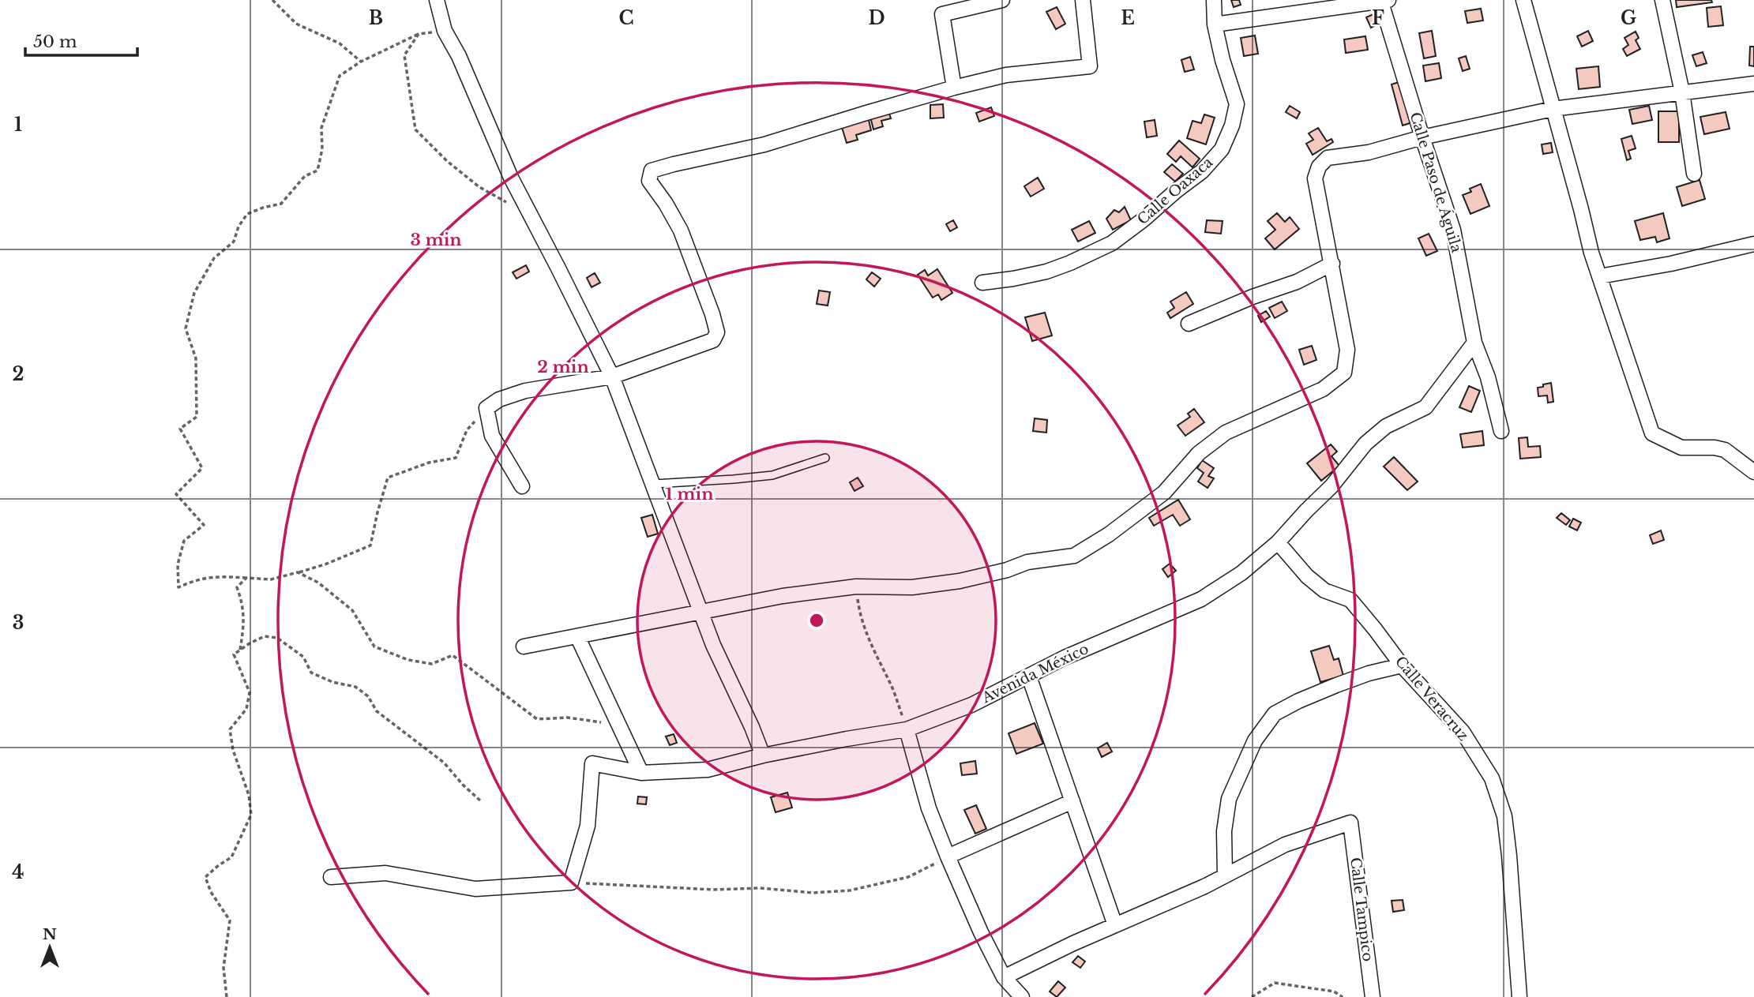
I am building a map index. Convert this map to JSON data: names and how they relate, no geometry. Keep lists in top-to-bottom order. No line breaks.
{"streets":{"street":["Calle Paso de Águila","Calle Oaxaca","Avenida México","Calle Veracruz","Calle Tampico"]},"crossings":[["Calle Paso de Águila","Avenida México"],["Avenida México","Calle Veracruz"]],"scale_bar":"50 m","north":"top","grid":{"columns":["B","C","D","E","F","G"],"rows":["1","2","3","4"]},"rings":["3 min","2 min","1 min"]}
